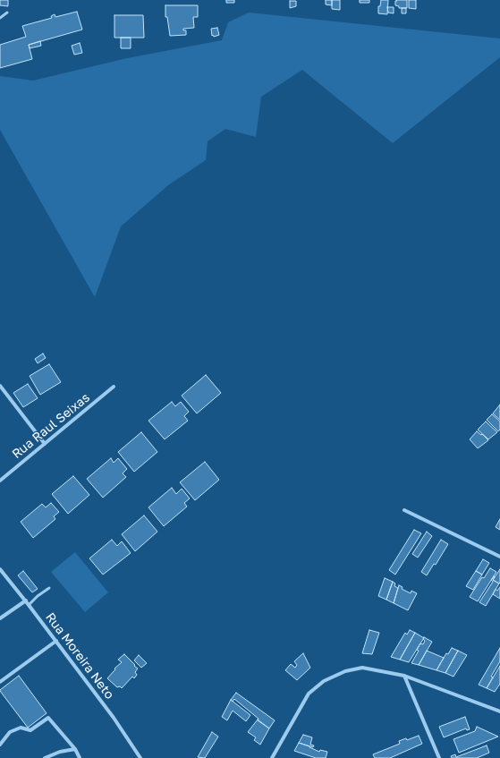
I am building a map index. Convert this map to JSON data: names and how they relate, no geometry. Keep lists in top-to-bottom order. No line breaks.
{"streets":{"street":["Rua Raul Seixas","Rua Moreira Neto"]}}
